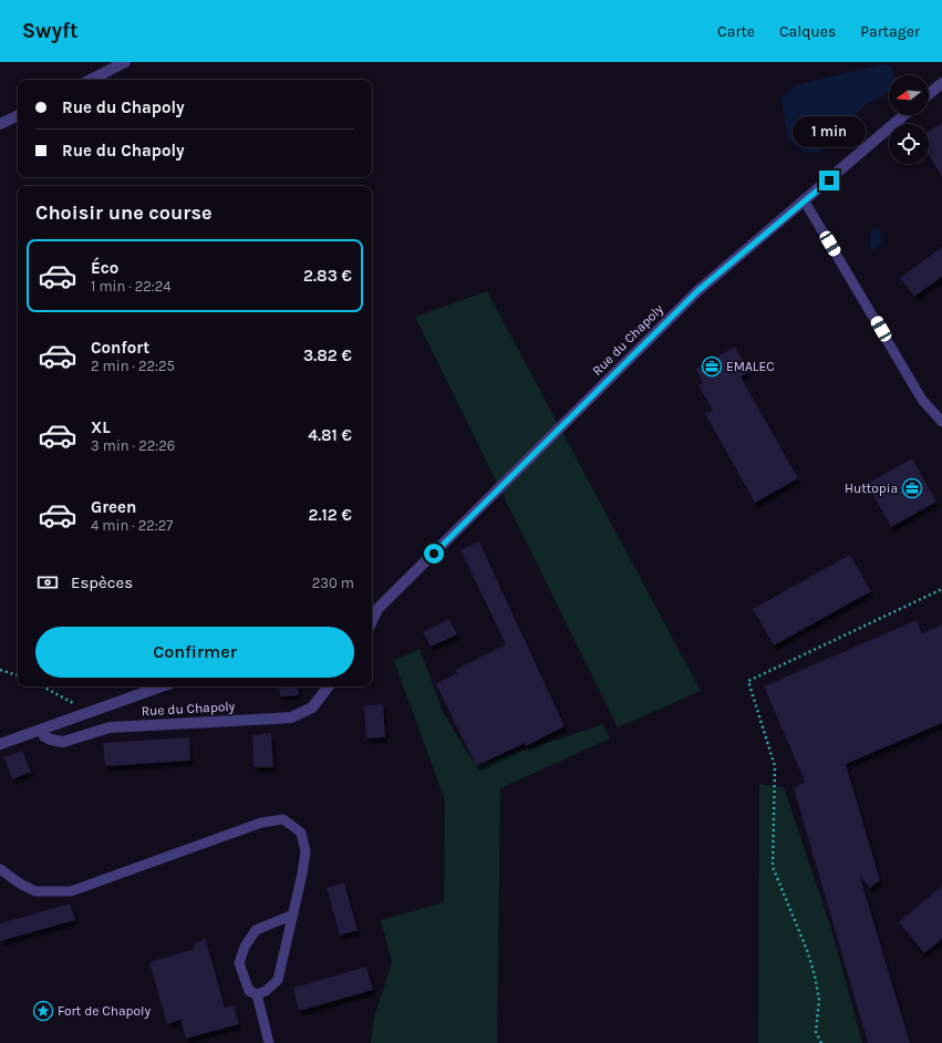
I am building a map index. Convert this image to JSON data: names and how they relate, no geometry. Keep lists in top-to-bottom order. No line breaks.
{"streets":{"street":["Rue du Chapoly"]},"places":{"office":["EMALEC","Huttopia"],"place":["Fort de Chapoly"]},"north":"left","page":{"header":"Swyft","nav":["Carte","Calques","Partager"],"banner":["Rue du Chapoly","Rue du Chapoly"],"bubble":"1 min","heading":"Choisir une course","list":[{"name":"Éco","note":"1 min · 22:24","value":"2.83 €"},{"name":"Confort","note":"2 min · 22:25","value":"3.82 €"},{"name":"XL","note":"3 min · 22:26","value":"4.81 €"},{"name":"Green","note":"4 min · 22:27","value":"2.12 €"}],"pay":["Espèces","230 m"],"buttons":"Confirmer"}}
